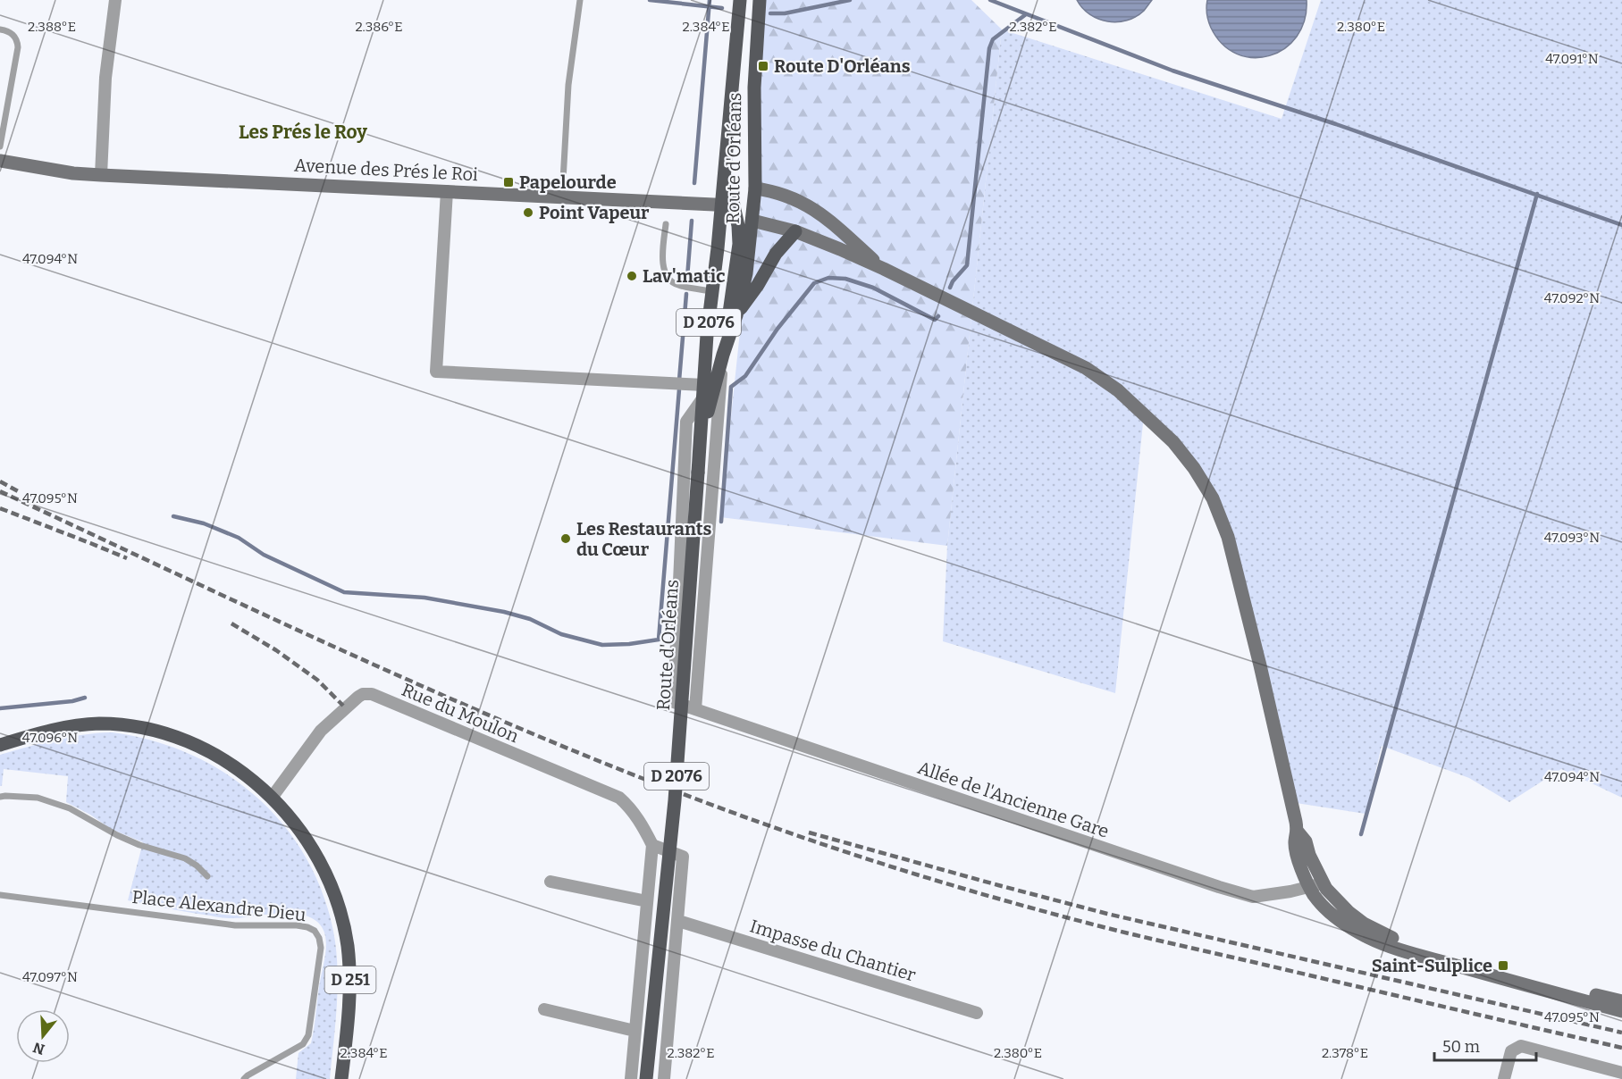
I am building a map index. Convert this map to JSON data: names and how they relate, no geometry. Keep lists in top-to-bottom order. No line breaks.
{"streets":{"main road":["Route d'Orléans","Avenue des Prés le Roi","D 2076","D 251"],"street":["Rue du Moulon","Allée de l'Ancienne Gare","Impasse du Chantier"],"lane":["Place Alexandre Dieu"]},"crossings":[["Route d'Orléans","Avenue des Prés le Roi"],["Route d'Orléans","D 2076"],["Route d'Orléans","Allée de l'Ancienne Gare"],["Avenue des Prés le Roi","D 2076"],["Rue du Moulon","D 251"]],"districts":["Les Prés le Roy"],"places":{"transit":["Route D'Orléans","Papelourde","Saint-Sulplice"],"other":["Point Vapeur","Lav'matic","Les Restaurants du Cœur"]},"scale_bar":"50 m","north":"bottom","coordinates":["2.388°E","2.386°E","2.384°E","2.382°E","2.380°E","47.091°N","47.094°N","47.092°N","47.095°N","47.093°N","47.096°N","47.097°N","2.378°E"]}
